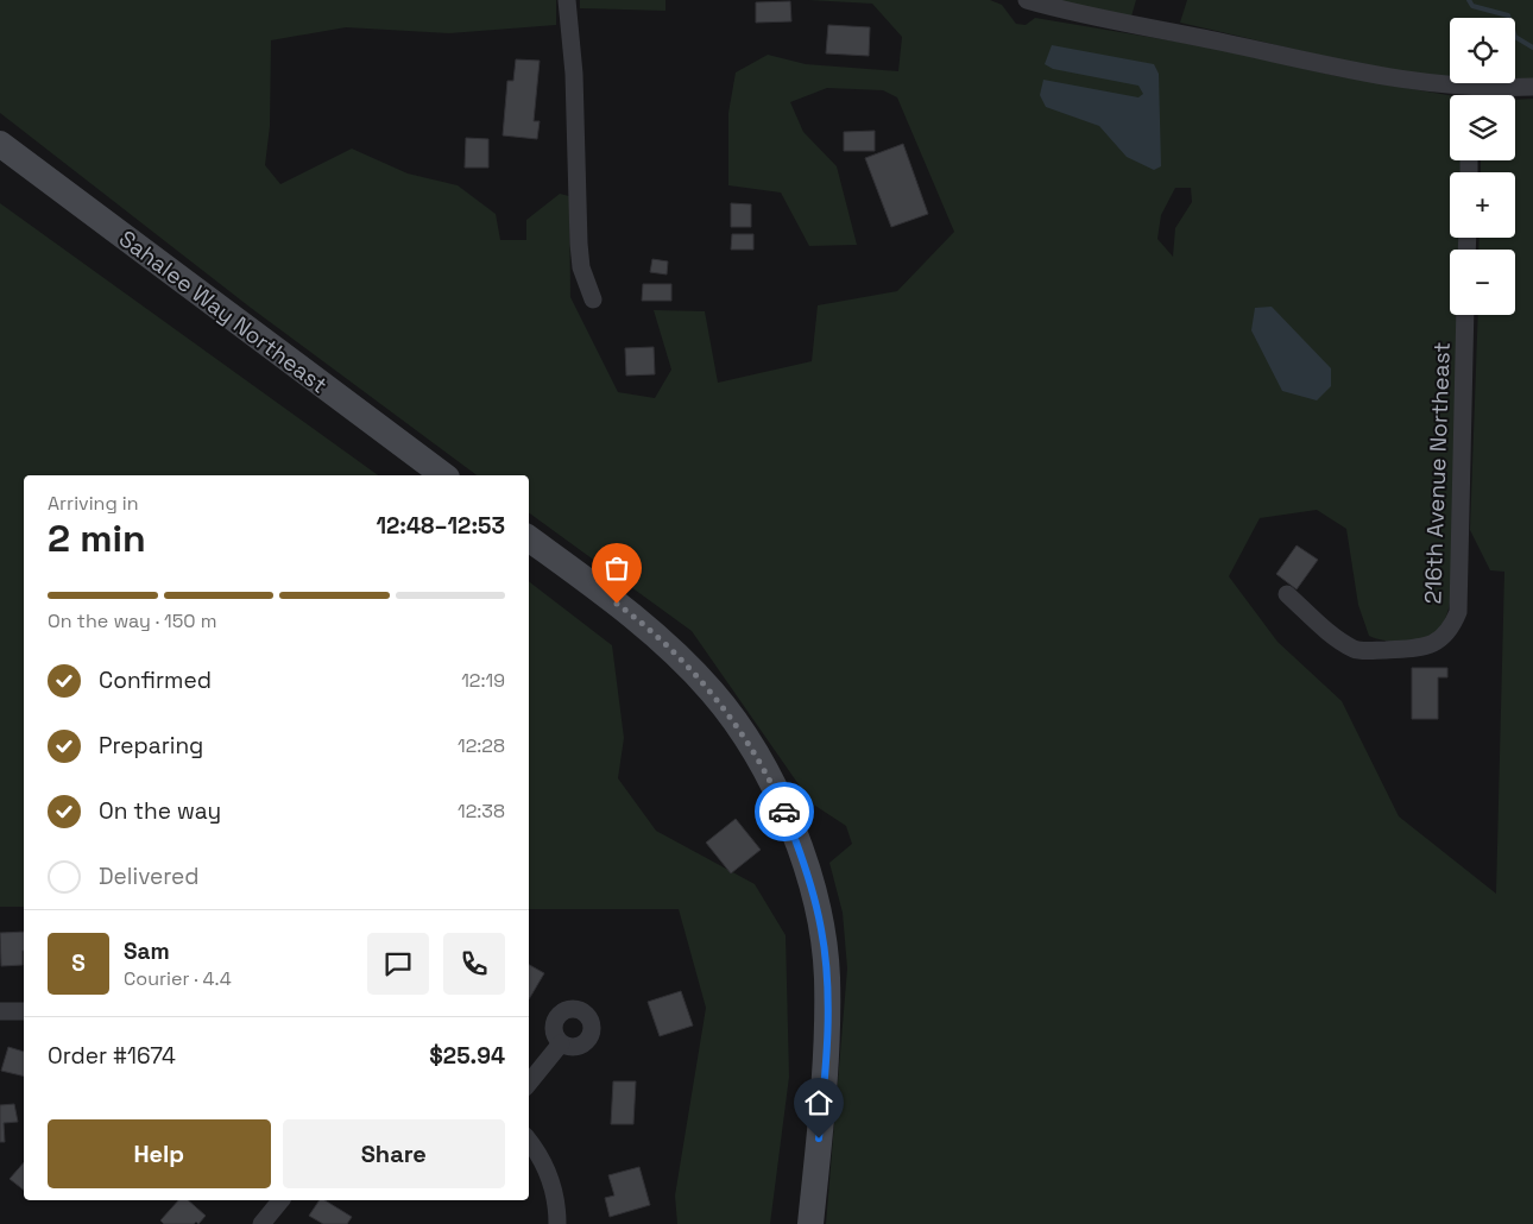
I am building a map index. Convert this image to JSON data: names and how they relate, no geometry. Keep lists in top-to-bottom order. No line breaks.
{"streets":{"main road":["Sahalee Way Northeast"],"street":["216th Avenue Northeast"]},"page":{"map_buttons":["+","−"],"heading":["2 min","Arriving in","12:48–12:53"],"panel":["Sam","Courier · 4.4","Order #1674","$25.94"],"bar":"On the way · 150 m","list":[["Confirmed","12:19"],["Preparing","12:28"],["On the way","12:38"],"Delivered"],"round":"S","buttons":["Help","Share"]}}
